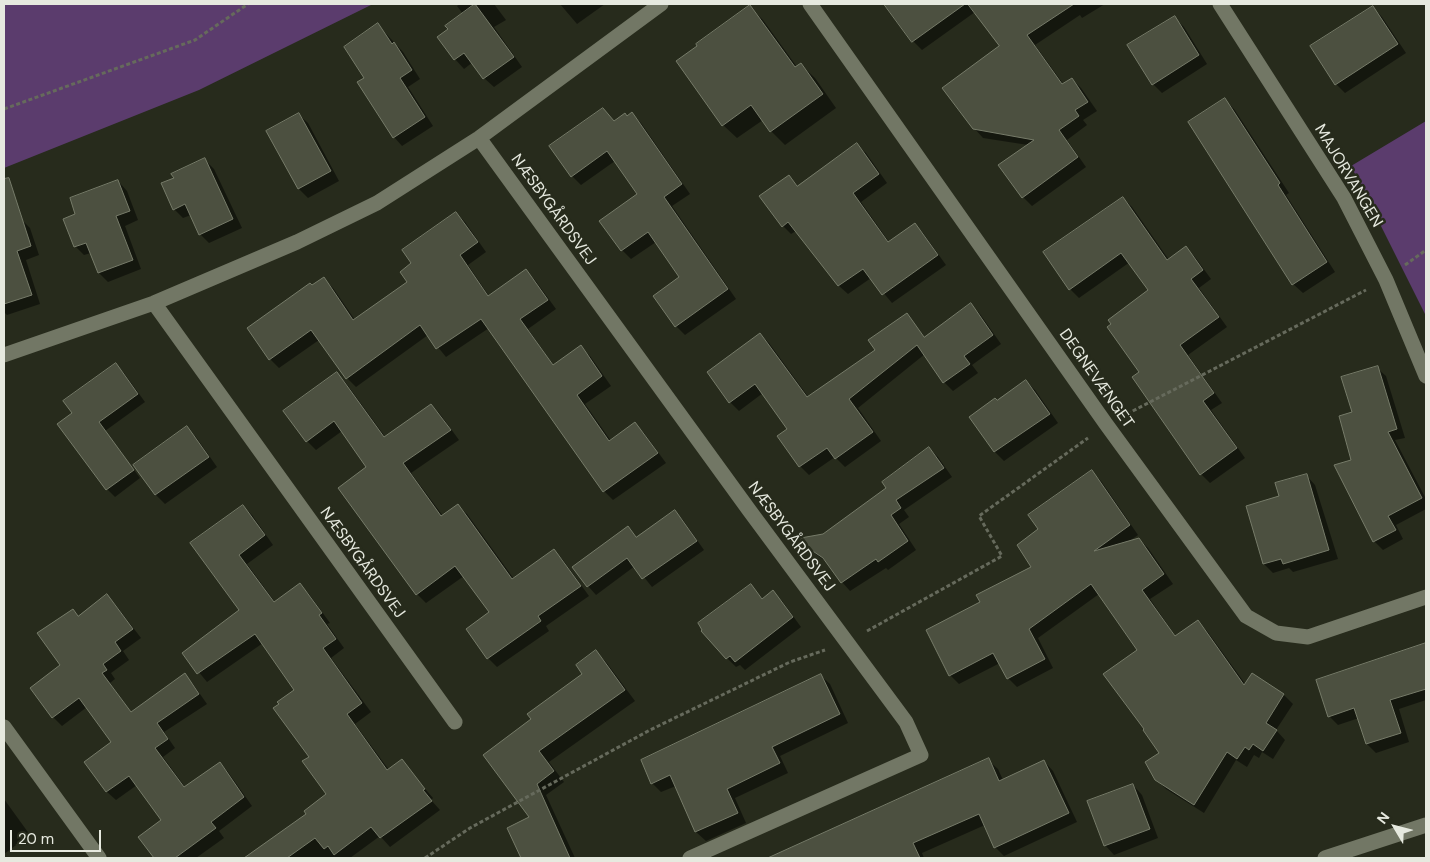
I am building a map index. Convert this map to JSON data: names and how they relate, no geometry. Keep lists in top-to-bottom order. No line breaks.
{"streets":{"street":["MAJORVANGEN","NÆSBYGÅRDSVEJ","DEGNEVÆNGET"]},"scale_bar":"20 m","north":"top left"}
